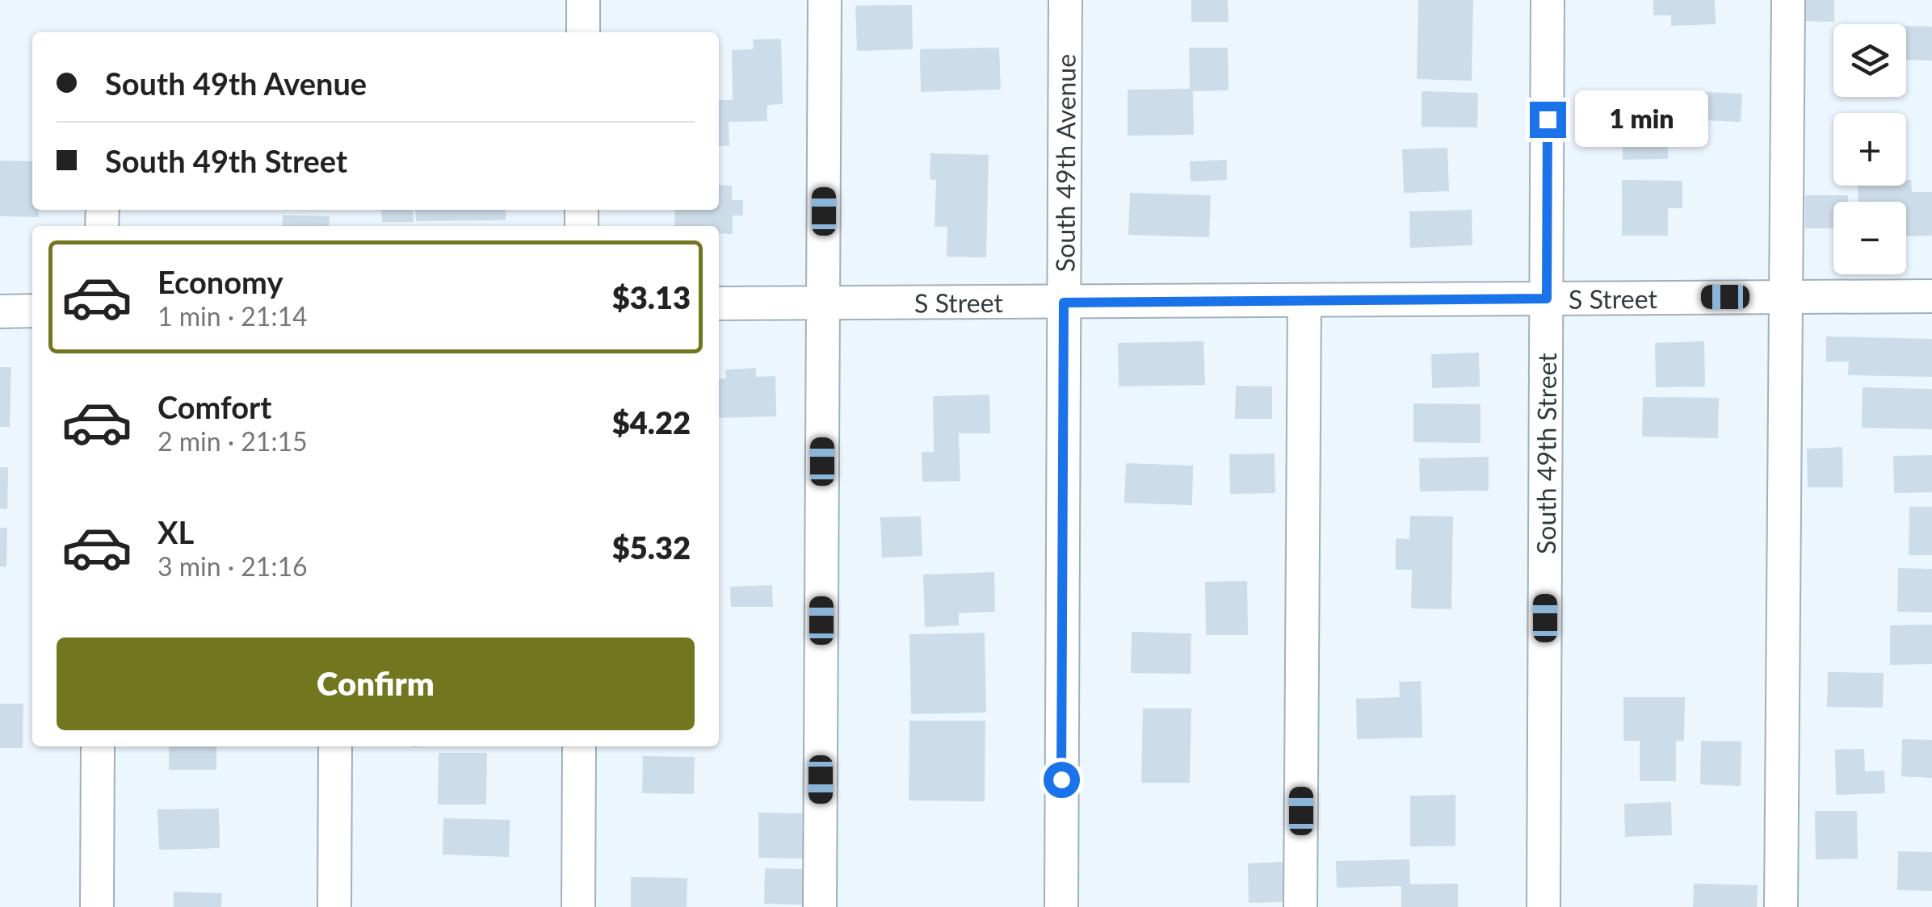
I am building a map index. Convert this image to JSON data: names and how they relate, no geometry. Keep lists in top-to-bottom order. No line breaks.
{"streets":{"street":["South 49th Avenue","S Street","South 49th Street"]},"crossings":[["South 49th Avenue","S Street"],["S Street","South 49th Street"]],"page":{"map_buttons":["+","−"],"banner":["South 49th Avenue","South 49th Street"],"bubble":"1 min","list":[{"name":"Economy","note":"1 min · 21:14","value":"$3.13"},{"name":"Comfort","note":"2 min · 21:15","value":"$4.22"},{"name":"XL","note":"3 min · 21:16","value":"$5.32"}],"buttons":"Confirm"}}
